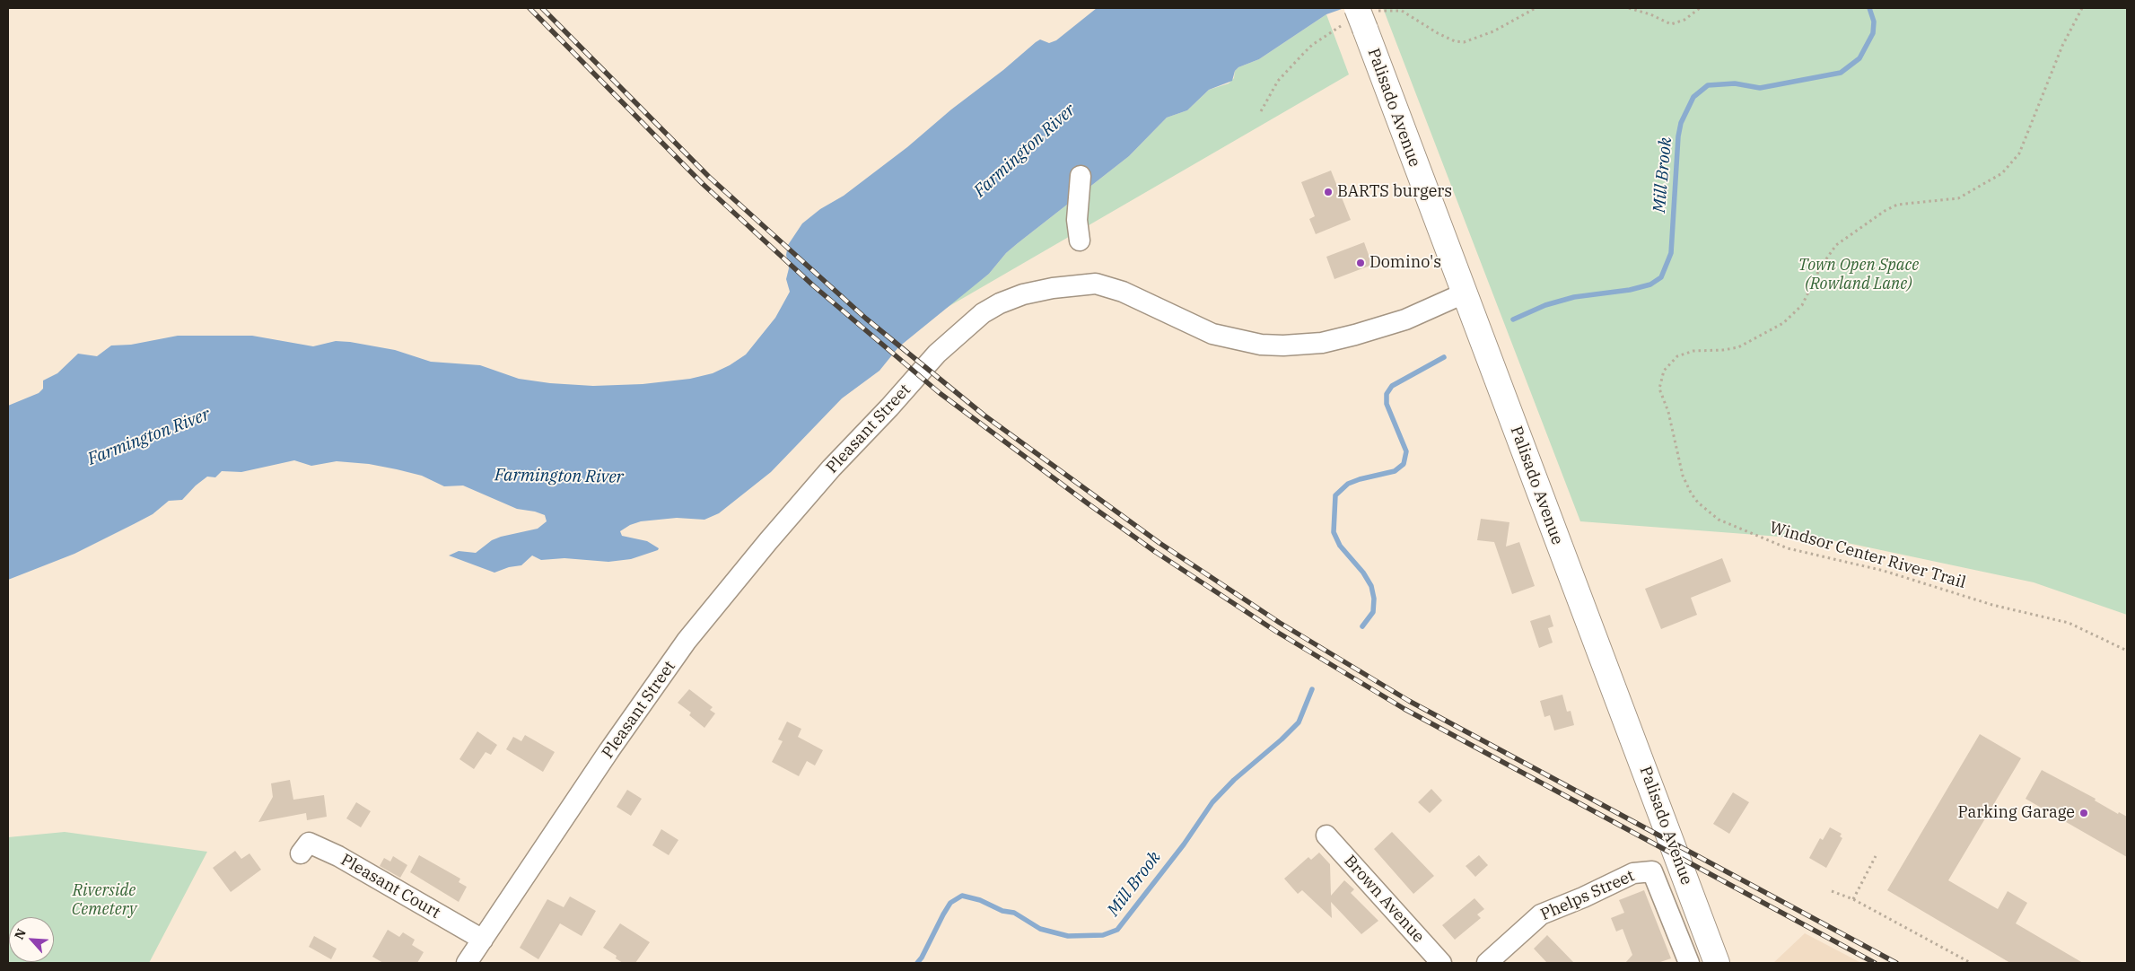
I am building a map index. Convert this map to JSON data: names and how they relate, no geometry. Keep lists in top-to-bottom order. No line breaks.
{"streets":{"main road":["Palisado Avenue"],"street":["Pleasant Street","Pleasant Court","Phelps Street","Brown Avenue"],"path":["Windsor Center River Trail"]},"crossings":[["Palisado Avenue","Pleasant Street"],["Pleasant Street","Pleasant Court"]],"water":["Farmington River","Mill Brook"],"parks":["Town Open Space (Rowland Lane)","Riverside Cemetery"],"places":["BARTS burgers","Domino's","Parking Garage"],"north":"top left"}
